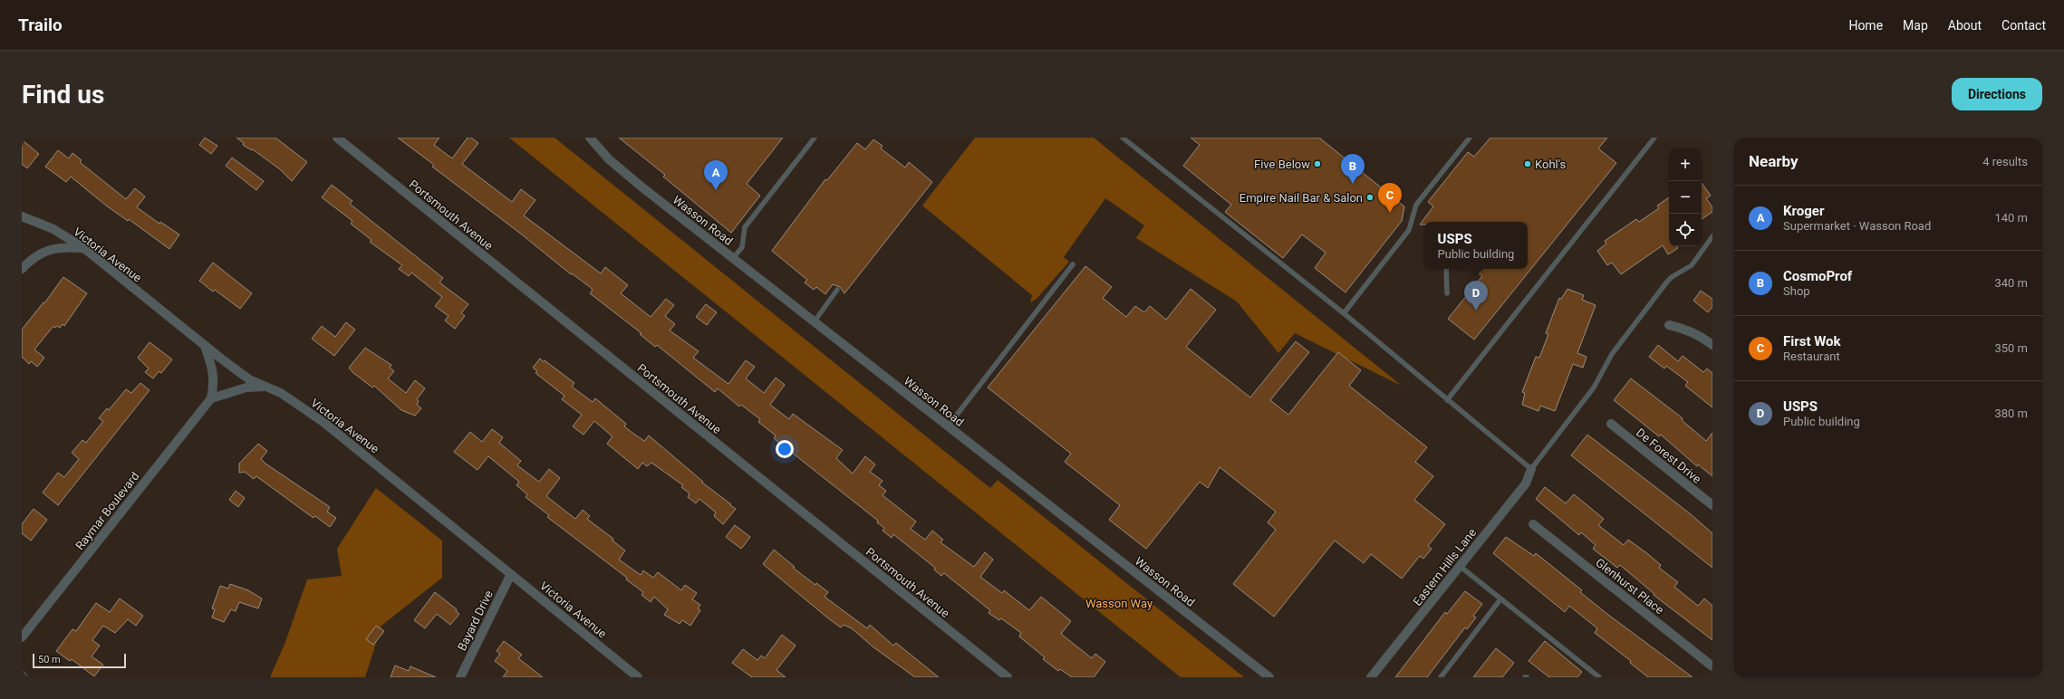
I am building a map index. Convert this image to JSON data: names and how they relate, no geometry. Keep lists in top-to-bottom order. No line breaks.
{"streets":{"street":["Portsmouth Avenue","Wasson Road","Victoria Avenue","De Forest Drive","Raymar Boulevard","Eastern Hills Lane","Glenhurst Place","Bayard Drive"]},"crossings":[["Victoria Avenue","Bayard Drive"]],"parks":["Wasson Way"],"places":["Five Below","Kohl's","Empire Nail Bar & Salon"],"scale_bar":"50 m","page":{"header":"Trailo","nav":["Home","Map","About","Contact"],"buttons":"Directions","title":"Find us","heading":["Nearby","4 results"],"map_buttons":["+","−"],"pins":["B","A","C","D"],"list":[{"mark":"A","name":"Kroger","note":"Supermarket · Wasson Road","value":"140 m"},{"mark":"B","name":"CosmoProf","note":"Shop","value":"340 m"},{"mark":"C","name":"First Wok","note":"Restaurant","value":"350 m"},{"mark":"D","name":"USPS","note":"Public building","value":"380 m"}],"popup":["USPS","Public building"],"scale":"50 m"}}
